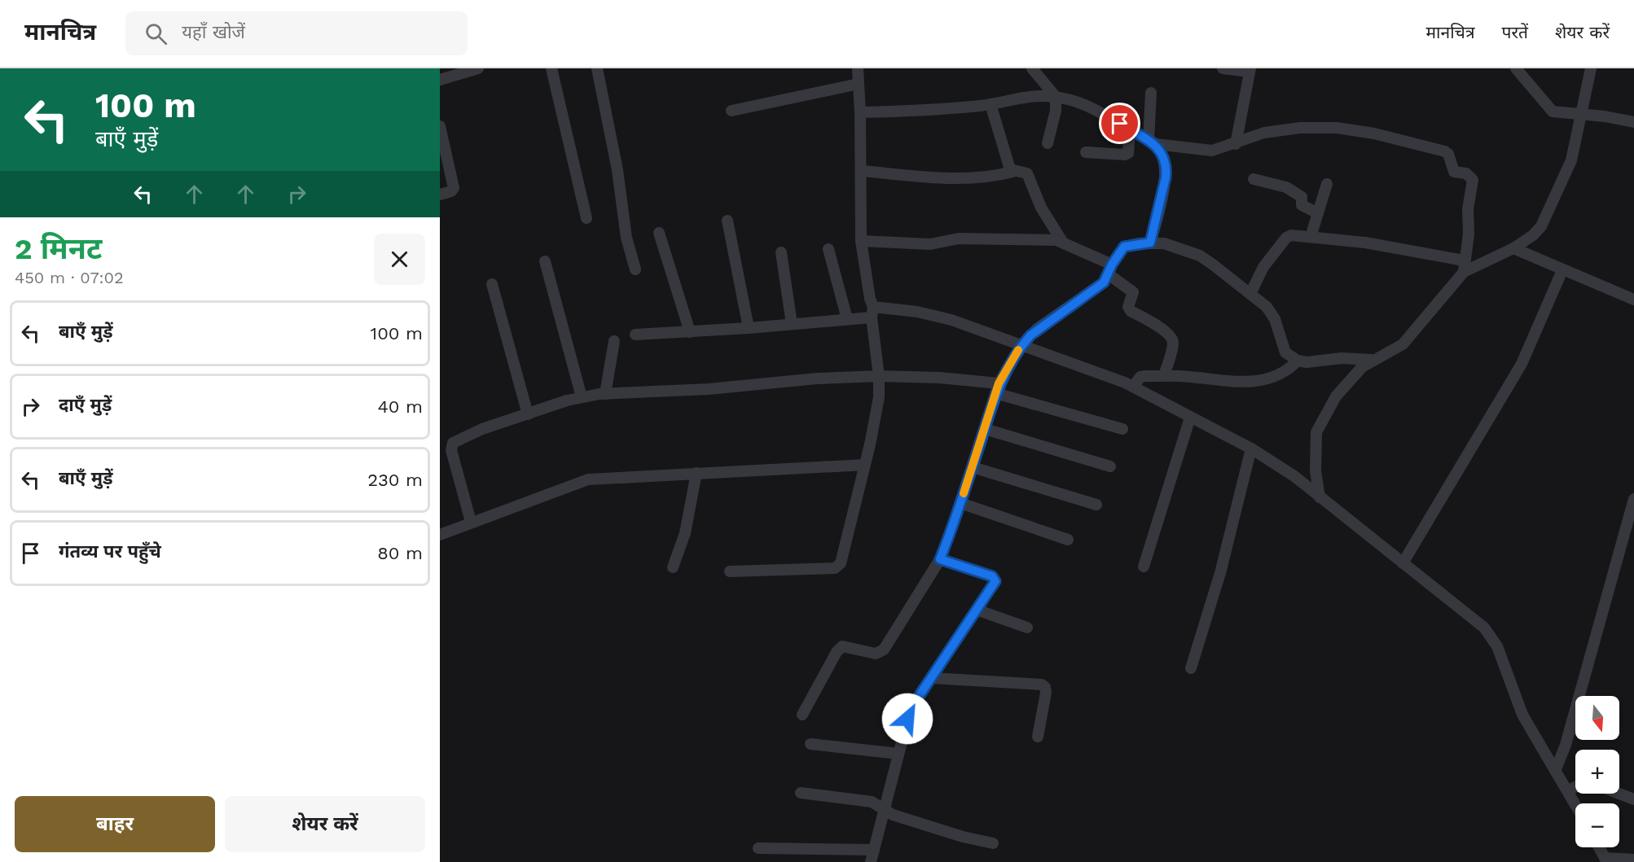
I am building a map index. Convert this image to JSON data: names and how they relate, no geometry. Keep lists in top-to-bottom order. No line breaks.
{"north":"bottom","page":{"header":"मानचित्र","search":"यहाँ खोजें","nav":["मानचित्र","परतें","शेयर करें"],"turn":["100 m","बाएँ मुड़ें"],"heading":["2 मिनट","450 m · 07:02"],"list":[{"name":"बाएँ मुड़ें","value":"100 m"},{"name":"दाएँ मुड़ें","value":"40 m"},{"name":"बाएँ मुड़ें","value":"230 m"},{"name":"गंतव्य पर पहुँचे","value":"80 m"}],"map_buttons":["+","−"],"buttons":["बाहर","शेयर करें"]}}
